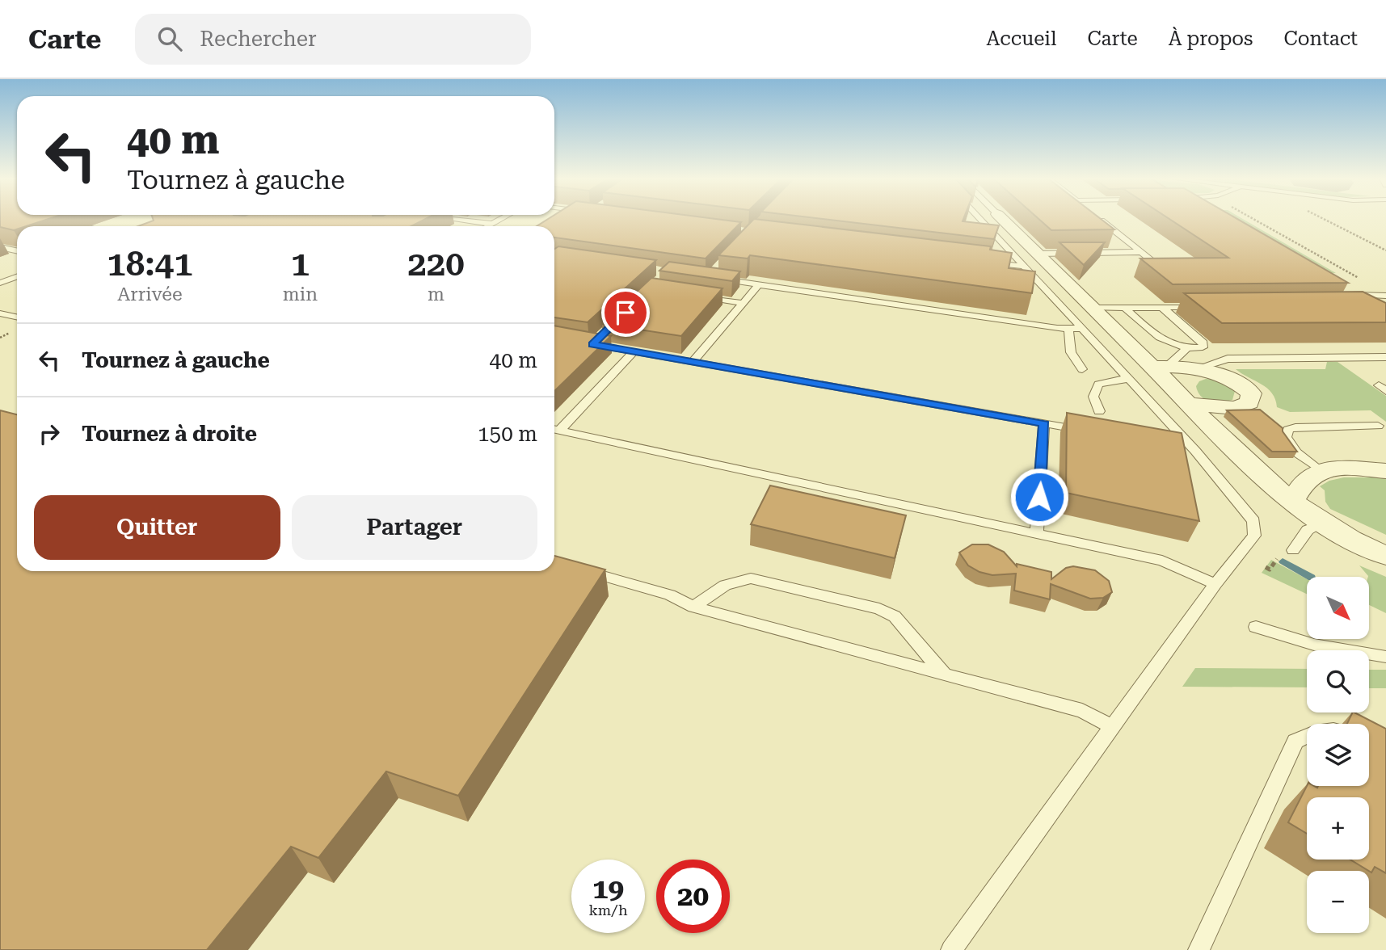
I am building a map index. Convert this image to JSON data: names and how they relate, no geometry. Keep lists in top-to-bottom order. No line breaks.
{"north":"bottom right","page":{"header":"Carte","search":"Rechercher","nav":["Accueil","Carte","À propos","Contact"],"turn":["40 m","Tournez à gauche"],"eta":["18:41","Arrivée","1","min","220","m"],"list":[{"name":"Tournez à gauche","value":"40 m"},{"name":"Tournez à droite","value":"150 m"}],"buttons":["Quitter","Partager"],"map_buttons":["+","−"],"speed":"19 km/h","limit":"20"}}
